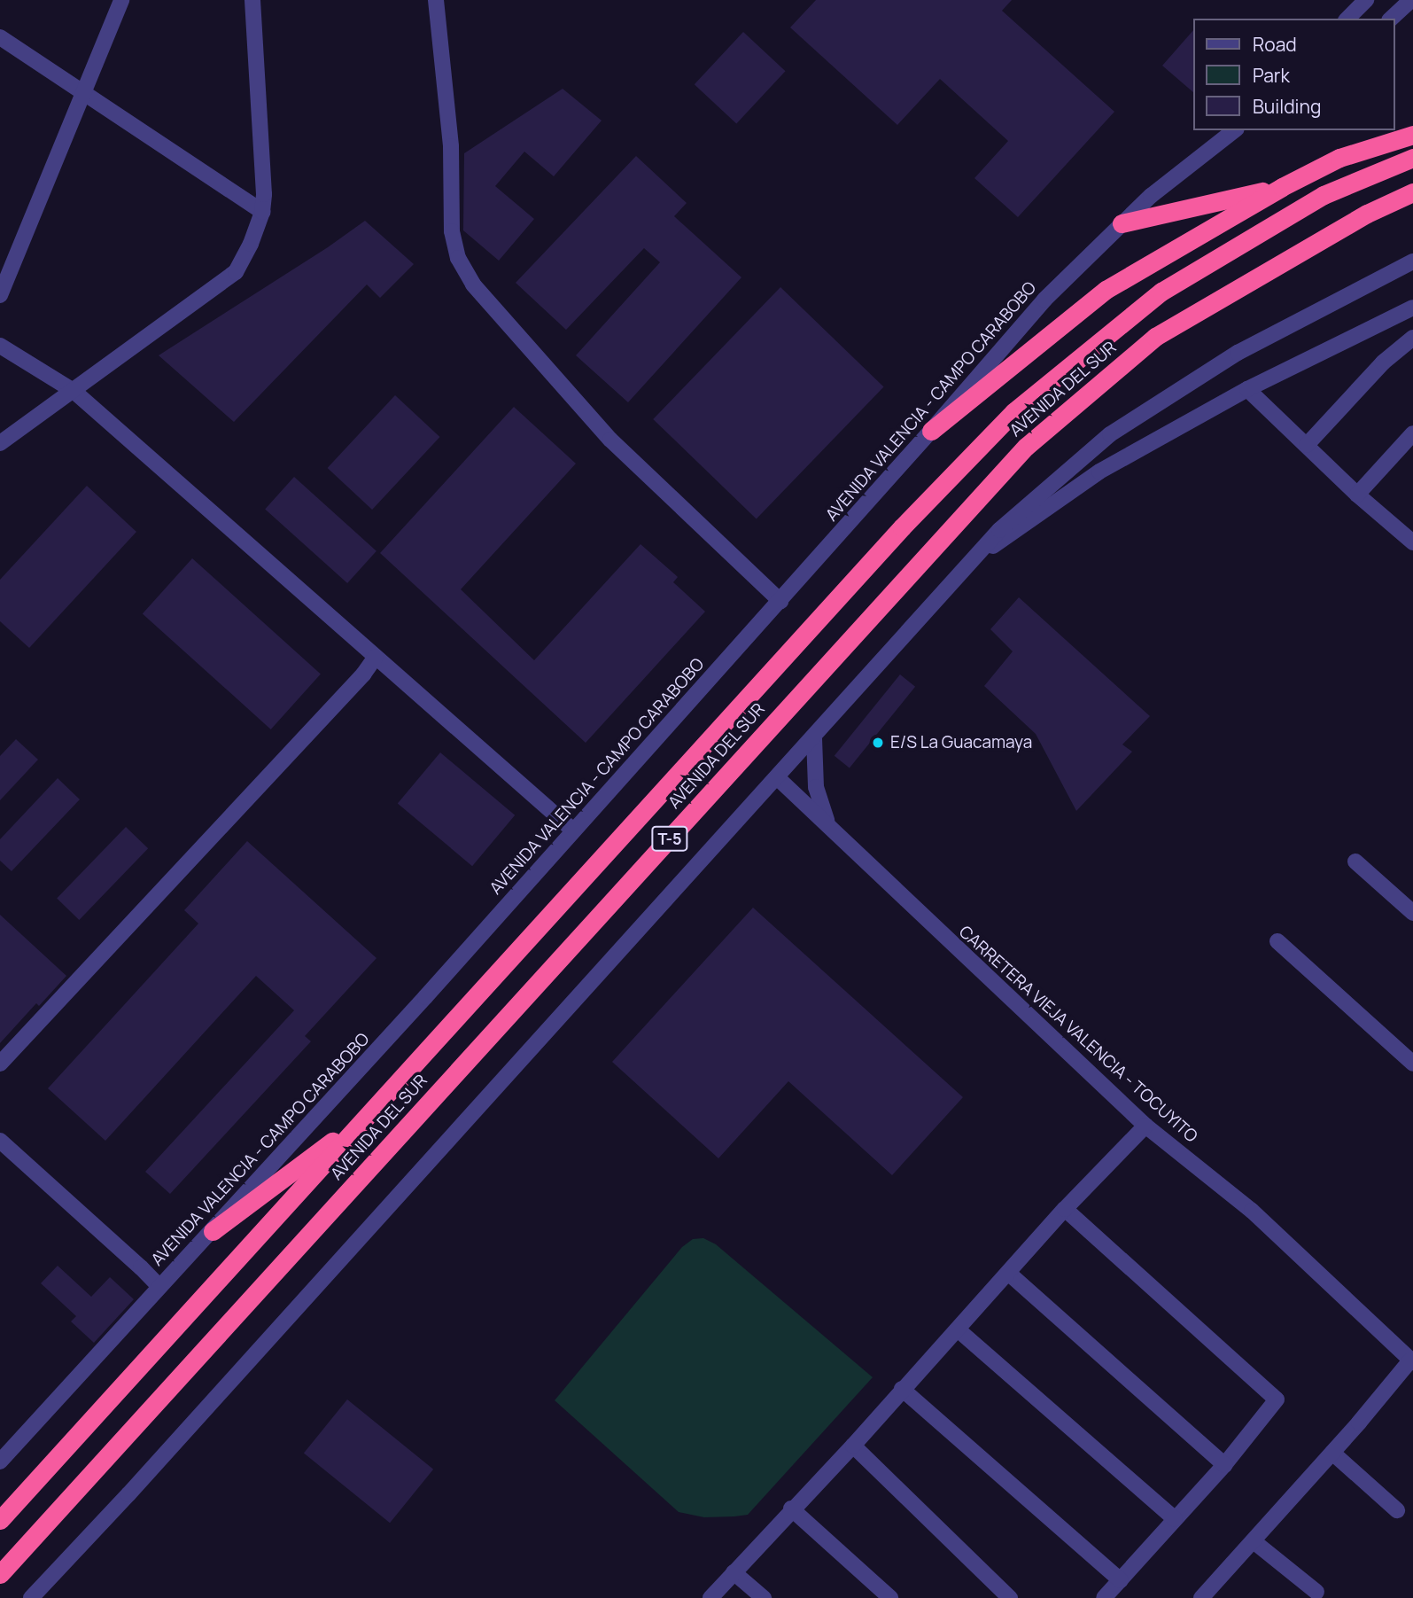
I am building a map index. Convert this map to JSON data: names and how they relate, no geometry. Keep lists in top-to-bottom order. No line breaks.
{"streets":{"highway":["AVENIDA DEL SUR","T-5"],"street":["AVENIDA VALENCIA - CAMPO CARABOBO","CARRETERA VIEJA VALENCIA - TOCUYITO"]},"places":["E/S La Guacamaya"],"legend":["Road","Park","Building"]}
